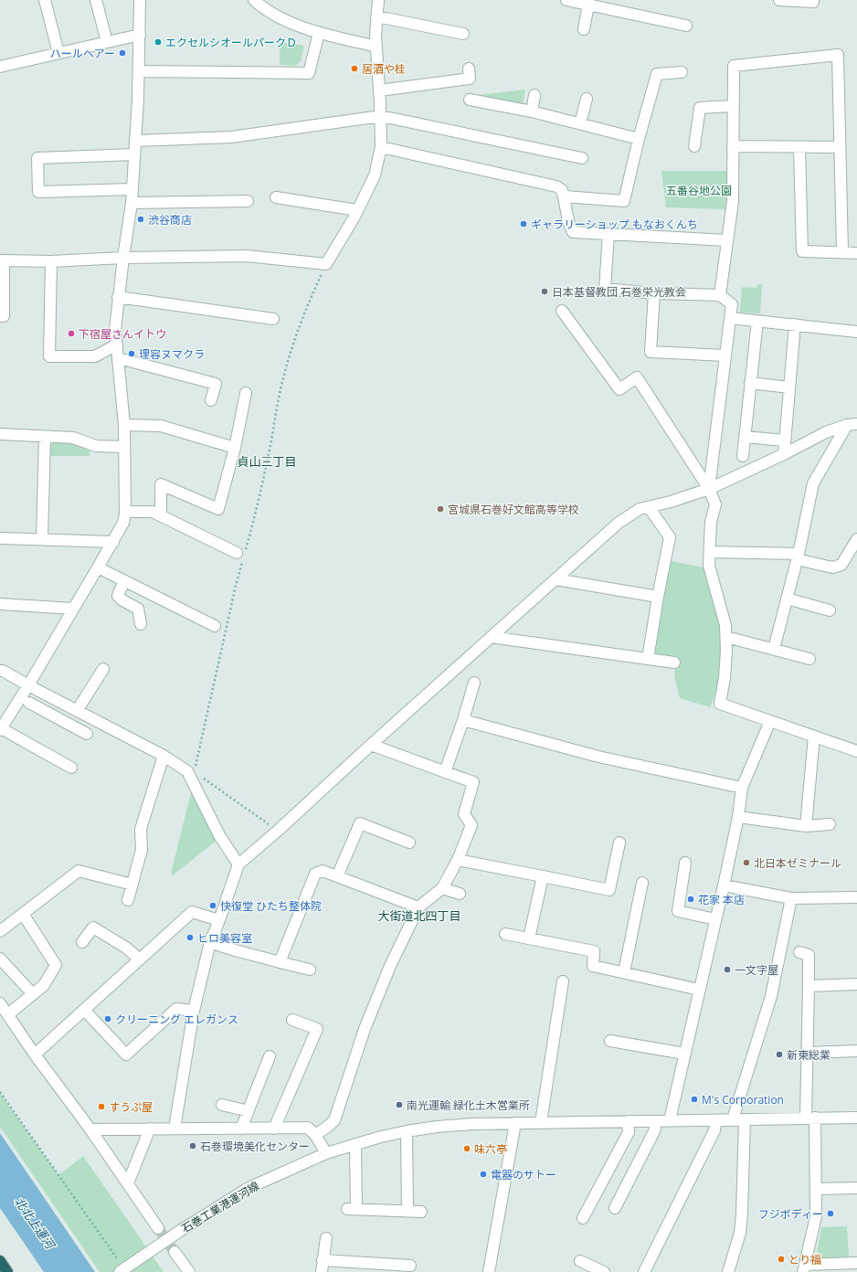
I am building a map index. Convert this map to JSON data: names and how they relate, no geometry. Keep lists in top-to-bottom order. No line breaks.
{"streets":{"street":["石巻工業港運河線"]},"districts":["貞山三丁目","大街道北四丁目"],"water":["北北上運河"],"parks":["五番谷地公園"],"places":["エクセルシオールパークＤ","ハールヘアー","居酒や桂","渋谷商店","ギャラリーショップ もなおくんち","日本基督教団 石巻栄光教会","下宿屋さんイトウ","理容ヌマクラ","宮城県石巻好文館高等学校","北日本ゼミナール","花家 本店","快復堂 ひたち整体院","ヒロ美容室","一文字屋","クリーニング エレガンス","新東総業","M's Corporation","南光運輸 緑化土木営業所","すうぷ屋","石巻環境美化センター","味六亭","電器のサトー","フジボディー","とり福"]}
